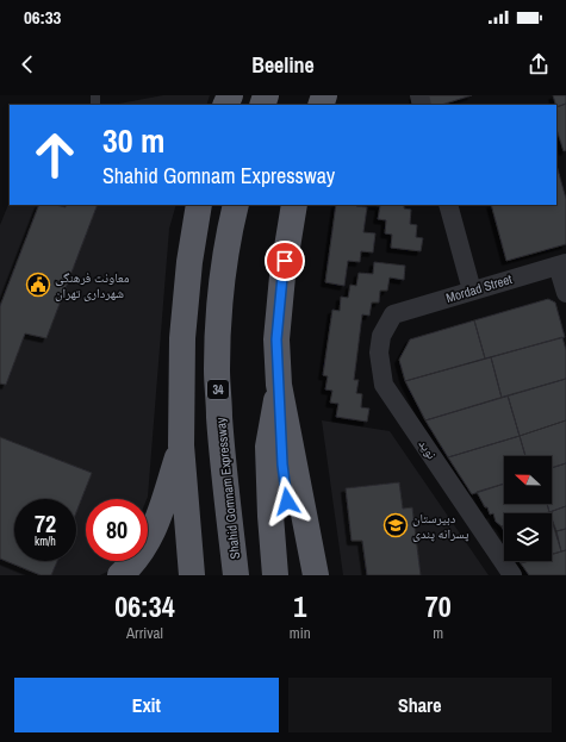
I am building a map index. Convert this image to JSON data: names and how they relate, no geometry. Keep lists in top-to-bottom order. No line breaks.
{"streets":{"highway":["34","Shahid Gomnam Expressway"],"street":["Mordad Street","نوید"]},"crossings":[["Mordad Street","نوید"]],"places":{"public building":["معاونت فرهنگی شهرداری تهران"],"school or university":["دبیرستان پسرانه پندی"]},"north":"left","page":{"status":"06:33","header":"Beeline","turn":["30 m","Shahid Gomnam Expressway"],"speed":"72 km/h","limit":"80","eta":["06:34","Arrival","1","min","70","m"],"buttons":["Exit","Share"]}}
